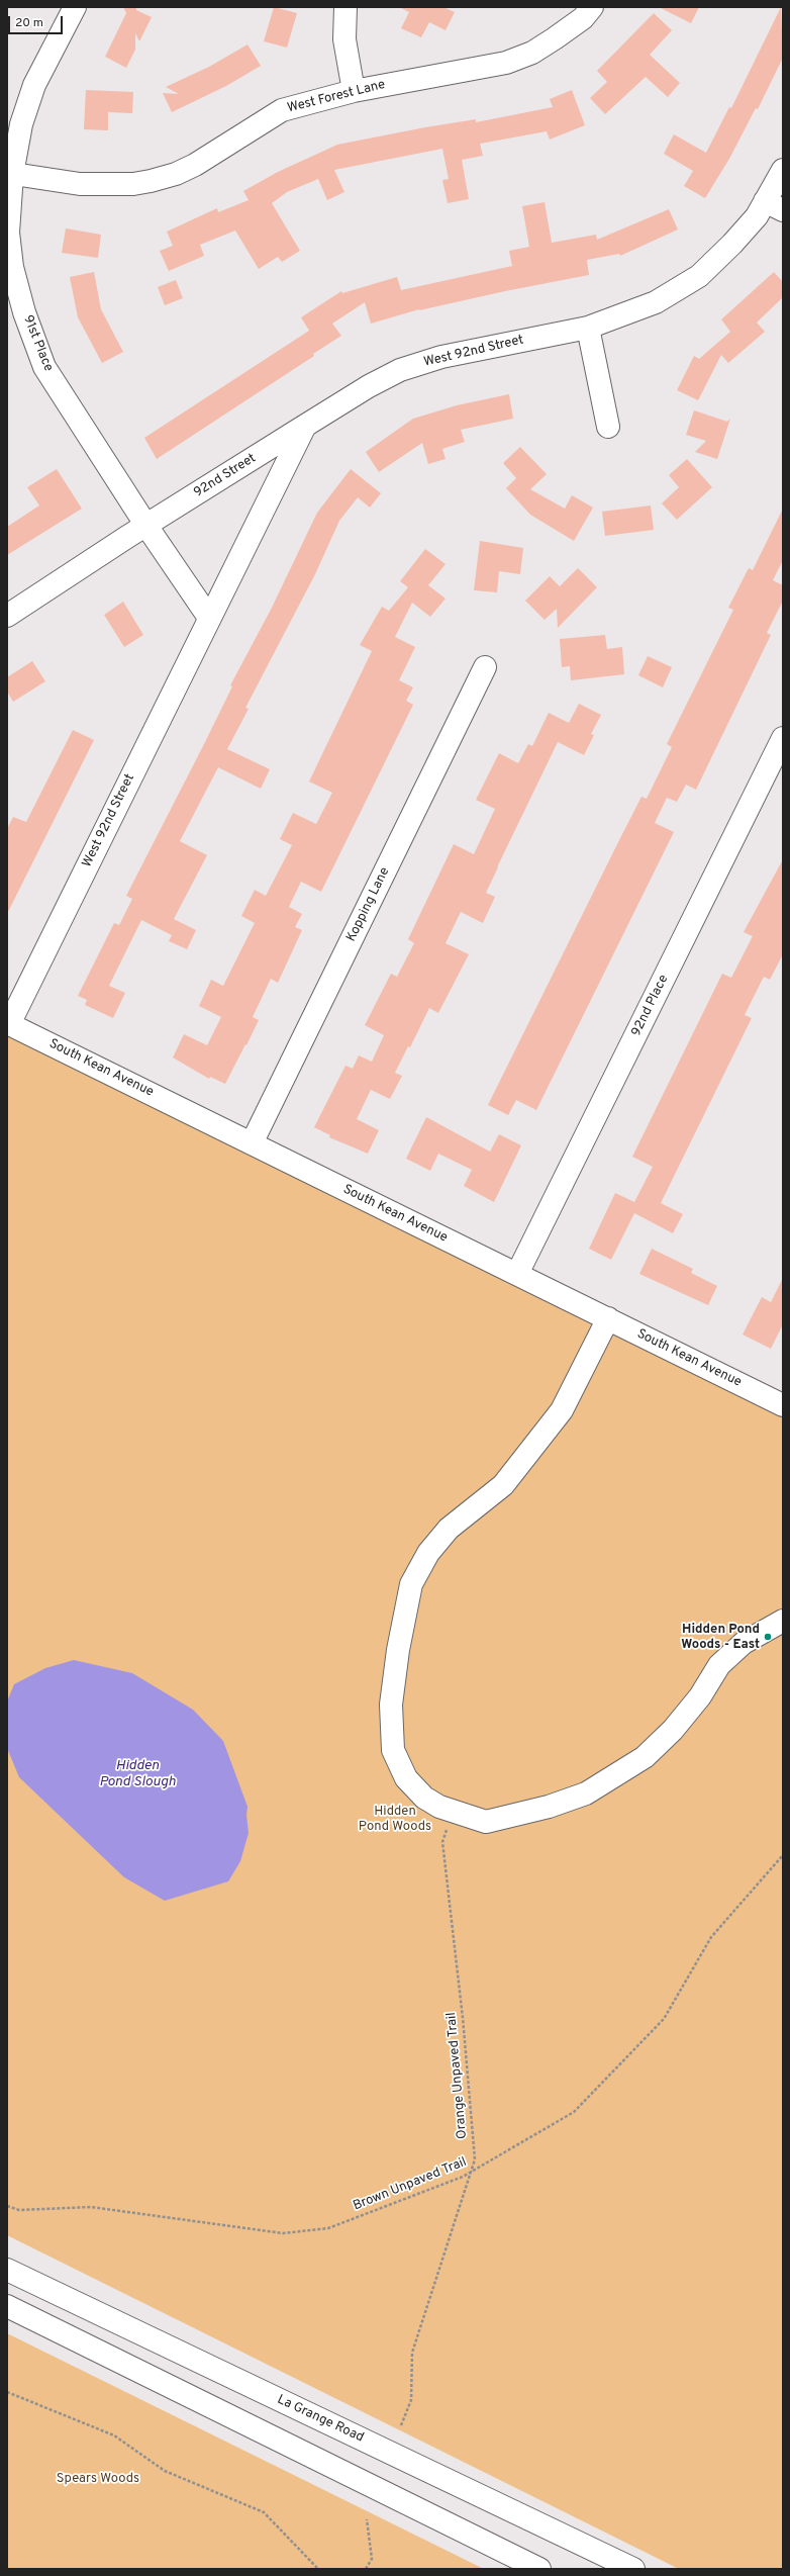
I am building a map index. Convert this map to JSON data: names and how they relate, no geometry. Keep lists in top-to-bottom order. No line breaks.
{"streets":{"main road":["West Forest Lane","91st Place","West 92nd Street","92nd Street","Kopping Lane","92nd Place","South Kean Avenue","La Grange Road"],"path":["Orange Unpaved Trail","Brown Unpaved Trail"]},"crossings":[["West Forest Lane","91st Place"],["91st Place","92nd Street"],["West 92nd Street","92nd Street"],["West 92nd Street","South Kean Avenue"],["Kopping Lane","South Kean Avenue"],["92nd Place","South Kean Avenue"],["Orange Unpaved Trail","Brown Unpaved Trail"]],"water":["Hidden Pond Slough"],"parks":["Hidden Pond Woods","Spears Woods"],"places":["Hidden Pond Woods - East"],"scale_bar":"20 m"}
